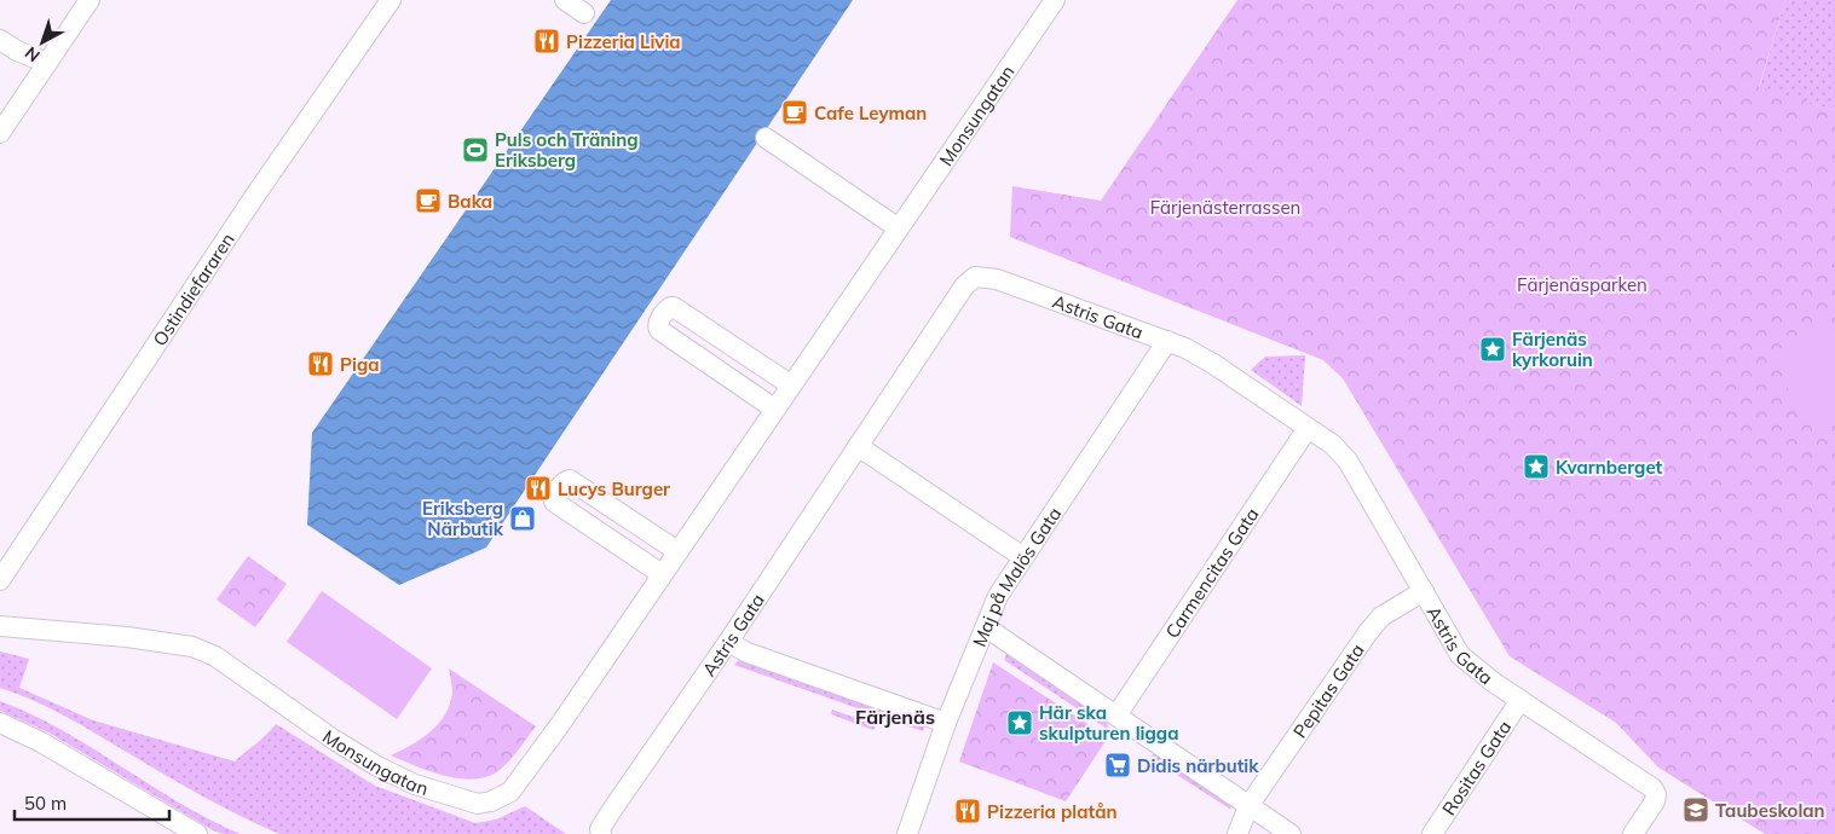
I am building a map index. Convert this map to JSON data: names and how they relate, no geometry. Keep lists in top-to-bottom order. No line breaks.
{"streets":{"street":["Monsungatan","Ostindiefararen","Astris Gata","Carmencitas Gata","Maj på Malös Gata","Pepitas Gata","Rositas Gata"]},"crossings":[["Astris Gata","Carmencitas Gata"],["Astris Gata","Maj på Malös Gata"],["Astris Gata","Pepitas Gata"],["Astris Gata","Rositas Gata"]],"districts":["Färjenäs"],"parks":["Färjenästerrassen","Färjenäsparken"],"places":{"restaurant":["Pizzeria Livia","Piga","Lucys Burger","Pizzeria platån"],"cafe":["Cafe Leyman","Baka"],"sports":["Puls och Träning Eriksberg"],"place":["Färjenäs kyrkoruin","Kvarnberget","Här ska skulpturen ligga"],"shop":["Eriksberg Närbutik"],"supermarket":["Didis närbutik"],"school or university":["Taubeskolan"]},"scale_bar":"50 m","north":"bottom left"}
